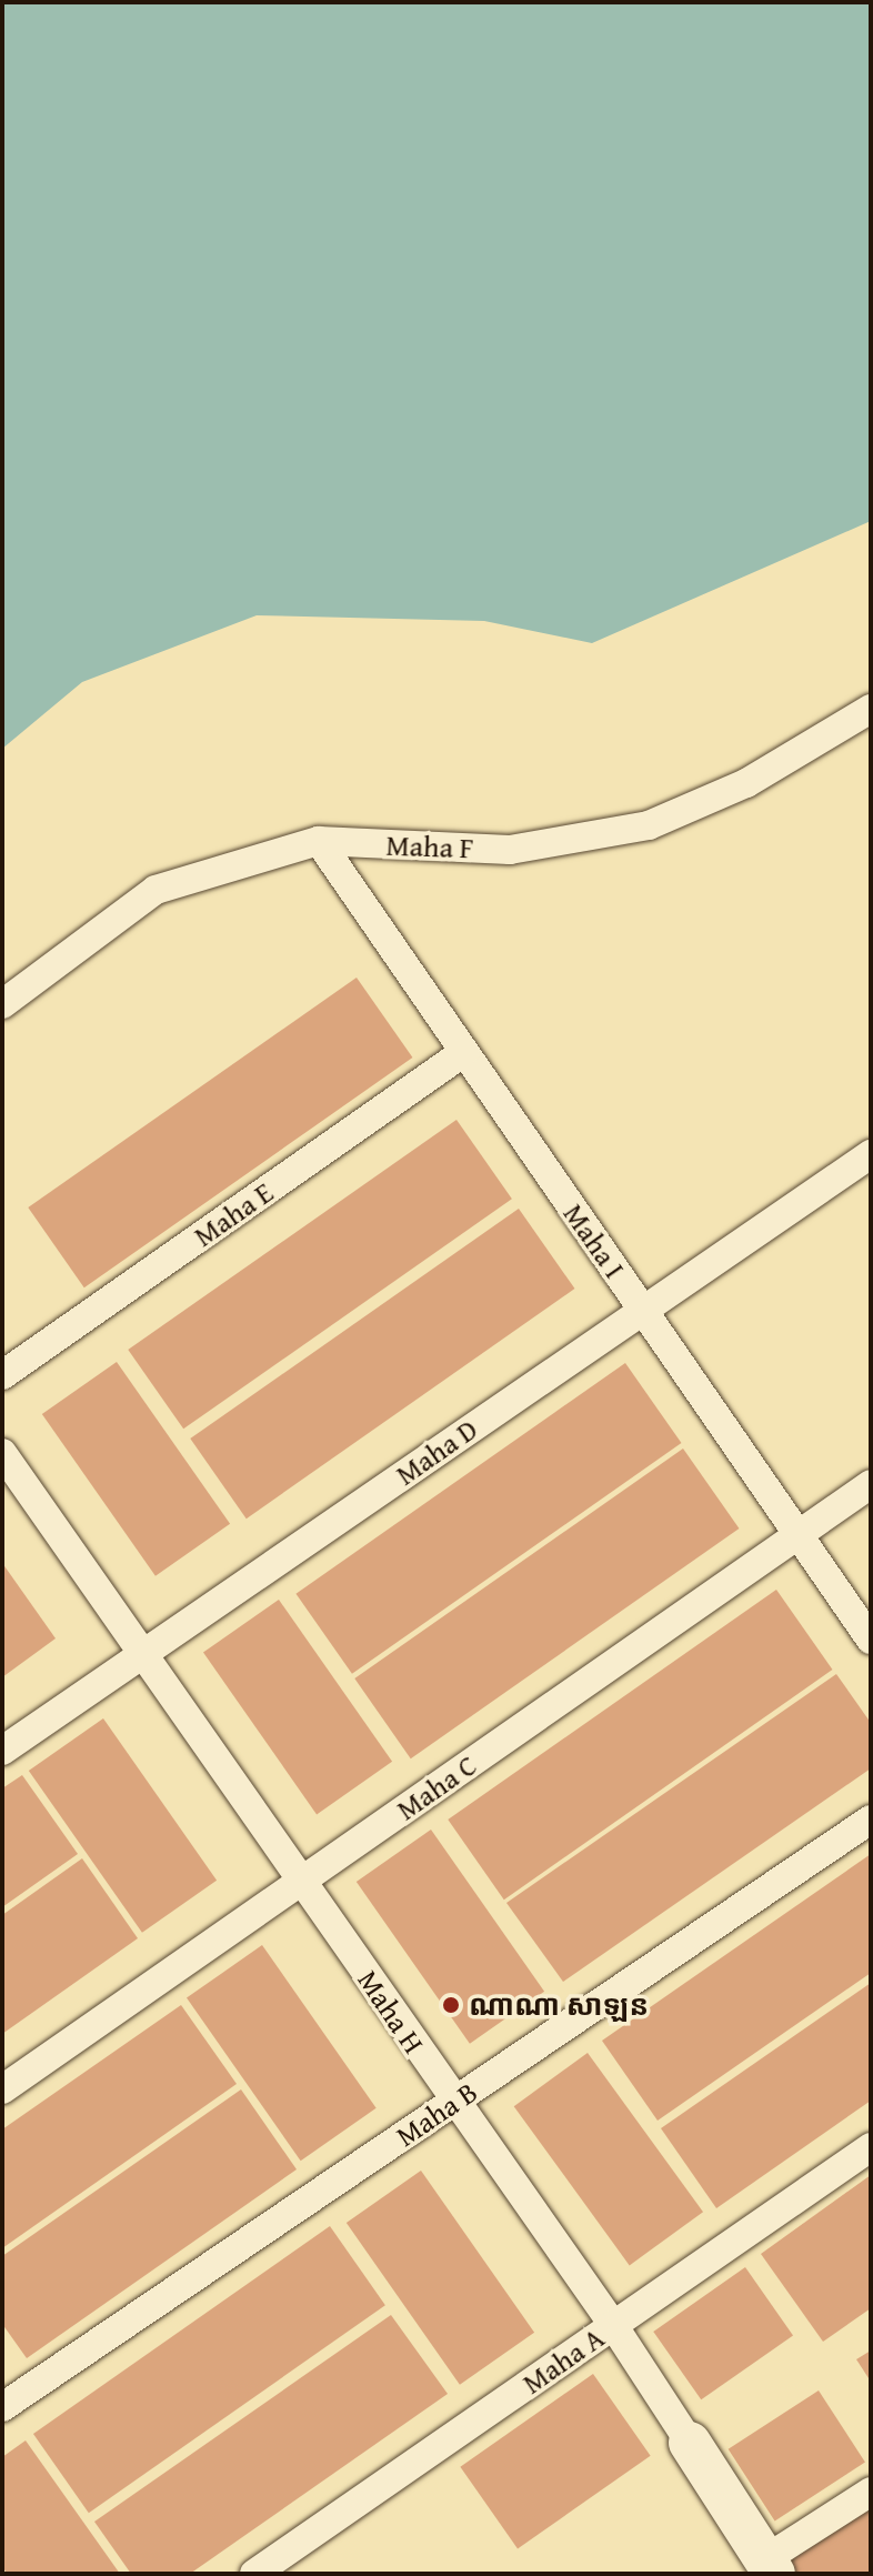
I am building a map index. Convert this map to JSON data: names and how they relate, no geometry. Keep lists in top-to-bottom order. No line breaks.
{"streets":{"street":["Maha F","Maha E","Maha I","Maha D","Maha C","Maha H","Maha B","Maha A"]},"crossings":[["Maha F","Maha I"],["Maha E","Maha I"],["Maha I","Maha D"],["Maha I","Maha C"],["Maha D","Maha H"],["Maha C","Maha H"],["Maha H","Maha B"],["Maha H","Maha A"]],"places":["ណាណា សាឡន"]}
